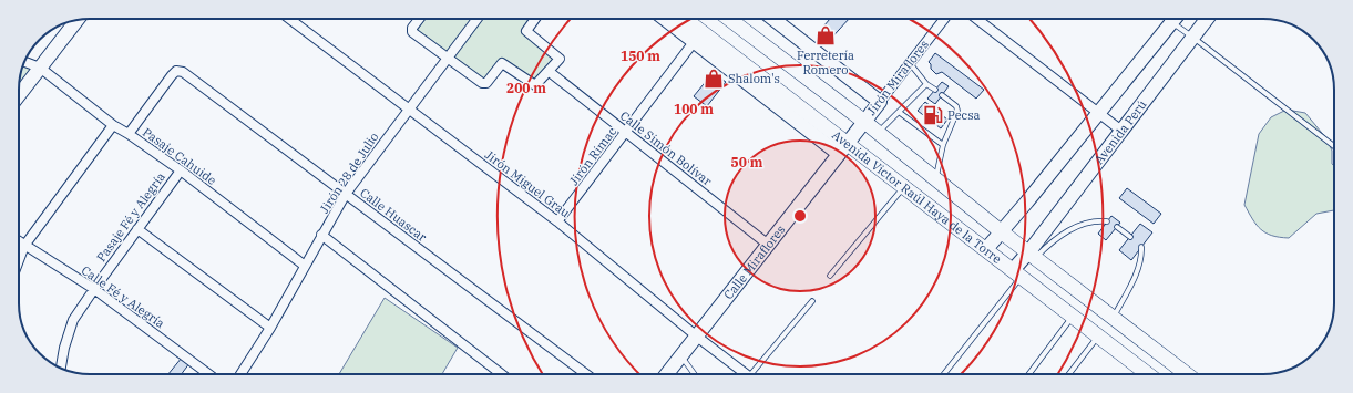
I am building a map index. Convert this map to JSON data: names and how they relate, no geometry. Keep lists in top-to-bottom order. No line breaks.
{"streets":{"main road":["Jirón Miraflores","Avenida Perú","Avenida Victor Raúl Haya de la Torre","Calle Miraflores"],"street":["Calle Simón Bolívar","Pasaje Cahuide","Jirón Rimac","Jirón 28 de Julio","Jirón Miguel Grau","Calle Huascar","Pasaje Fé y Alegría","Calle Fé y Alegría"]},"crossings":[["Jirón Miraflores","Avenida Victor Raúl Haya de la Torre"],["Jirón Miraflores","Calle Miraflores"],["Avenida Perú","Avenida Victor Raúl Haya de la Torre"],["Calle Simón Bolívar","Jirón Rimac"],["Calle Simón Bolívar","Calle Miraflores"],["Pasaje Cahuide","Jirón 28 de Julio"],["Pasaje Cahuide","Calle Huascar"],["Pasaje Cahuide","Pasaje Fé y Alegría"],["Jirón Rimac","Jirón Miguel Grau"],["Jirón 28 de Julio","Jirón Miguel Grau"],["Jirón 28 de Julio","Calle Huascar"],["Jirón Miguel Grau","Calle Miraflores"],["Avenida Victor Raúl Haya de la Torre","Calle Miraflores"],["Pasaje Fé y Alegría","Calle Fé y Alegría"]],"places":{"shop":["Ferretería Romero","Shalom's"],"fuel station":["Pecsa"]},"rings":["150 m","200 m","100 m","50 m"]}
